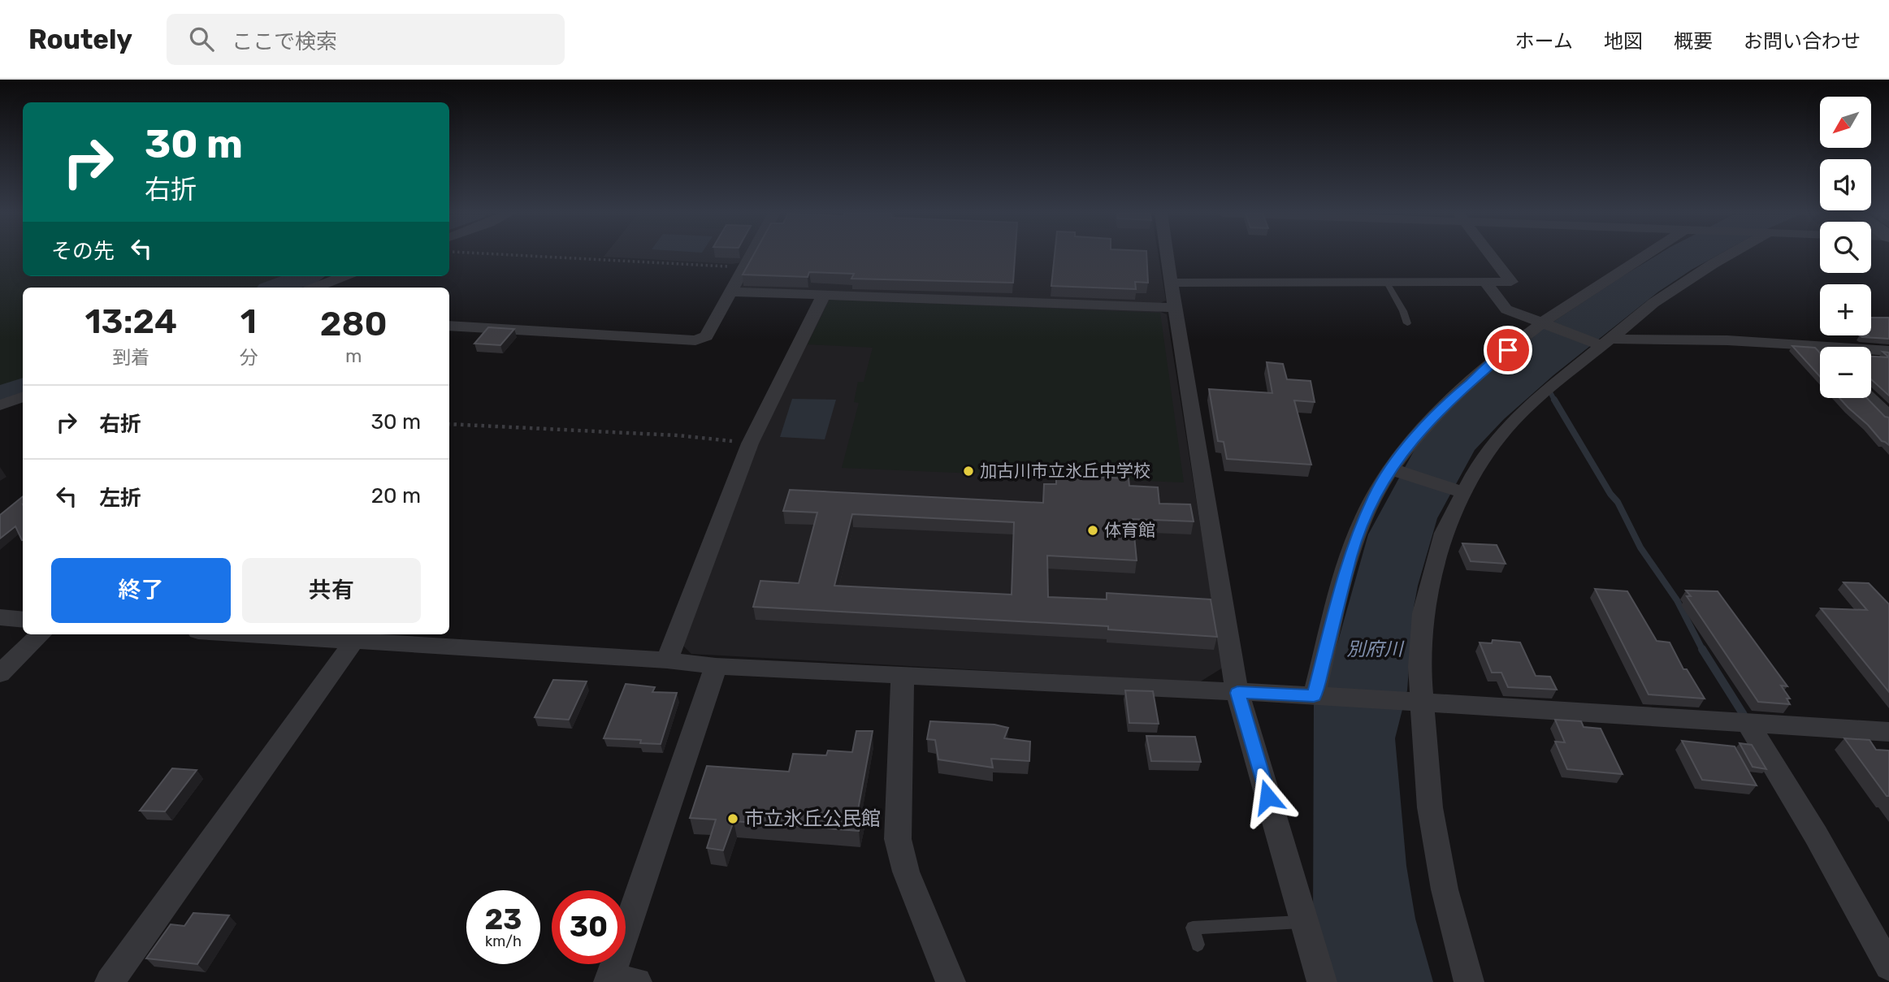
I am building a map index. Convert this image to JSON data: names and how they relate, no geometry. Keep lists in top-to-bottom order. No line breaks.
{"water":["別府川"],"places":["加古川市立氷丘中学校","体育館","市立氷丘公民館"],"north":"bottom left","page":{"header":"Routely","search":"ここで検索","nav":["ホーム","地図","概要","お問い合わせ"],"map_buttons":["+","−"],"turn":["30 m","右折"],"then":"その先","eta":["13:24","到着","1","分","280","m"],"list":[{"name":"右折","value":"30 m"},{"name":"左折","value":"20 m"}],"buttons":["終了","共有"],"speed":"23 km/h","limit":"30"}}
